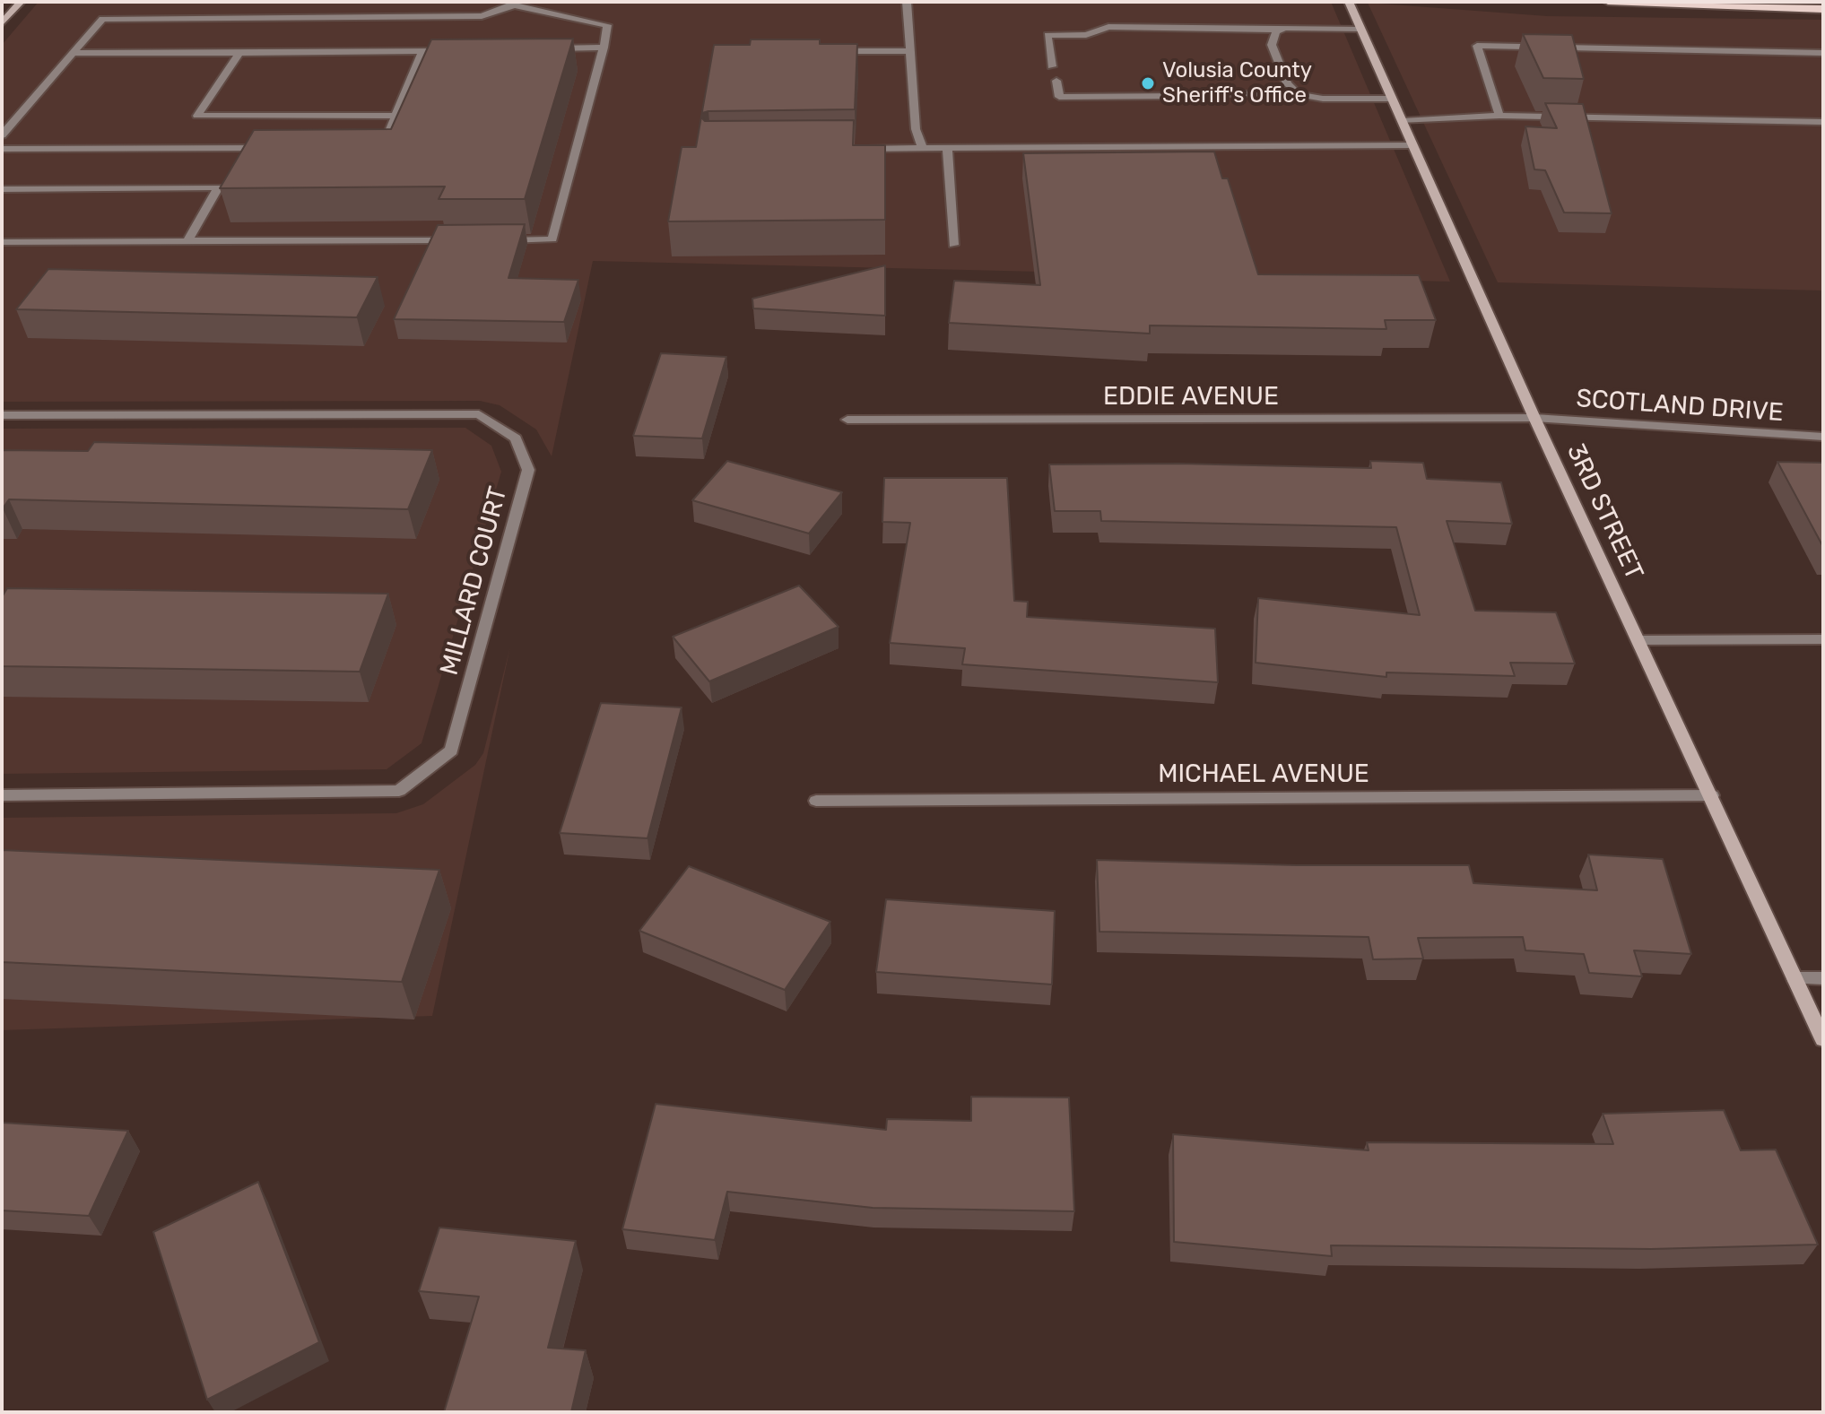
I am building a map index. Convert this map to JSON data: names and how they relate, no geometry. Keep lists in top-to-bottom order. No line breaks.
{"streets":{"street":["EDDIE AVENUE","SCOTLAND DRIVE","3RD STREET","MILLARD COURT","MICHAEL AVENUE"]},"crossings":[["EDDIE AVENUE","SCOTLAND DRIVE"],["EDDIE AVENUE","3RD STREET"],["SCOTLAND DRIVE","3RD STREET"],["3RD STREET","MICHAEL AVENUE"]],"places":["Volusia County Sheriff's Office"]}
